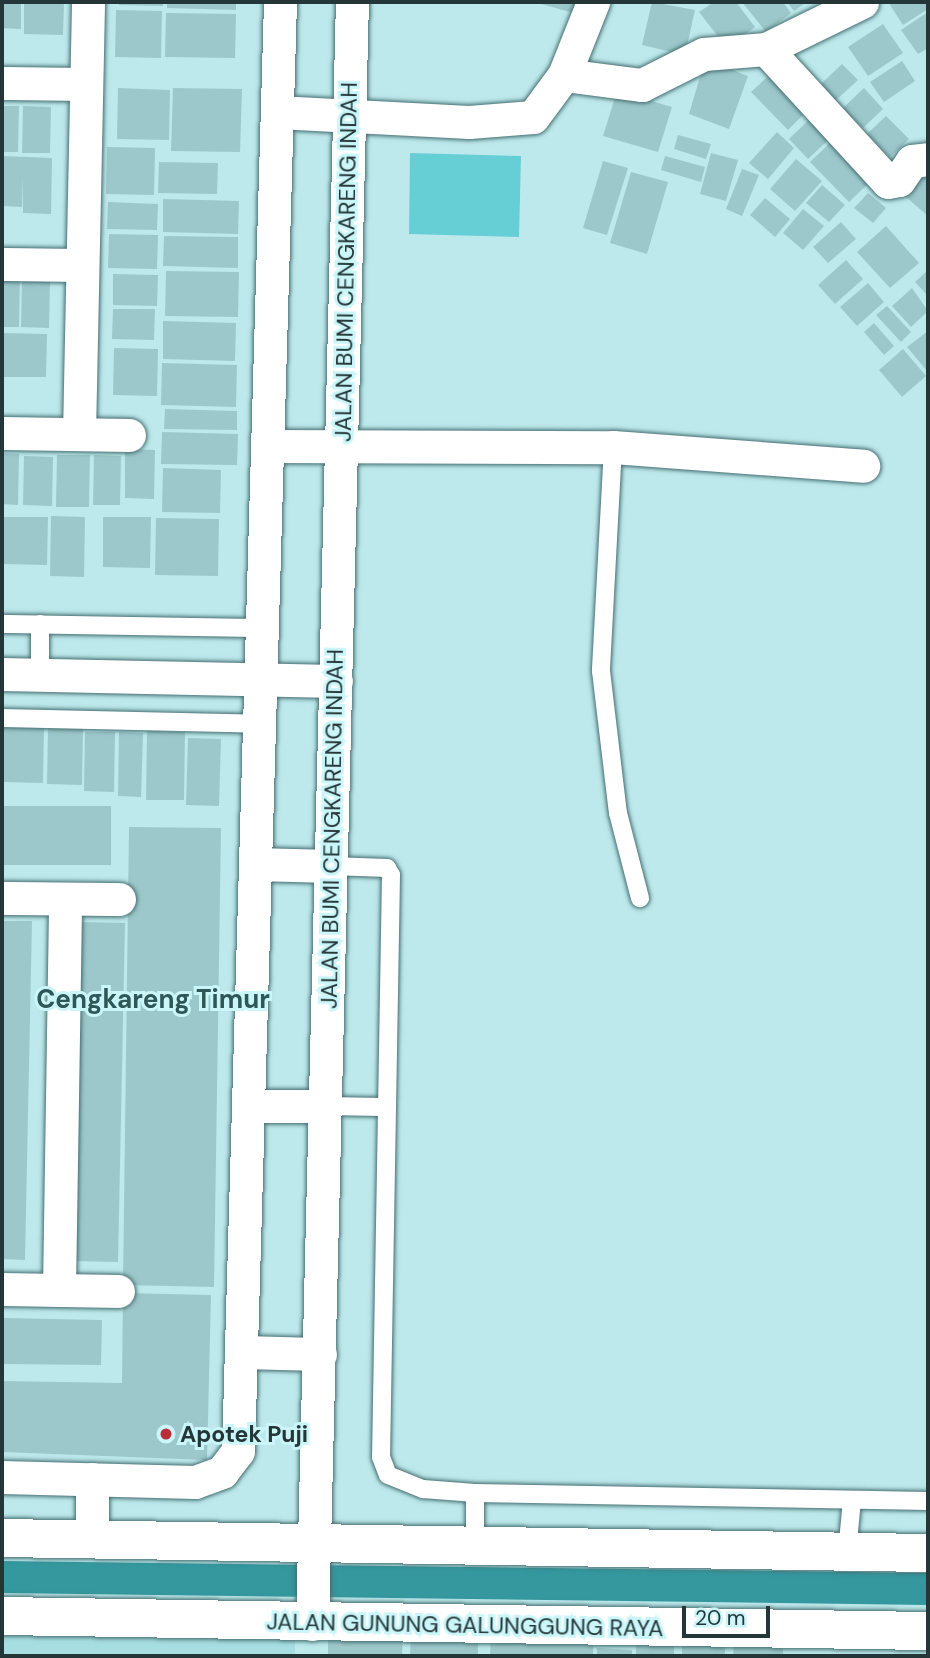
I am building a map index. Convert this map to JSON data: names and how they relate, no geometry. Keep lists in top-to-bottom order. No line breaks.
{"streets":{"street":["JALAN BUMI CENGKARENG INDAH","JALAN GUNUNG GALUNGGUNG RAYA"]},"crossings":[["JALAN BUMI CENGKARENG INDAH","JALAN GUNUNG GALUNGGUNG RAYA"]],"districts":["Cengkareng Timur"],"places":["Apotek Puji"],"scale_bar":"20 m"}
